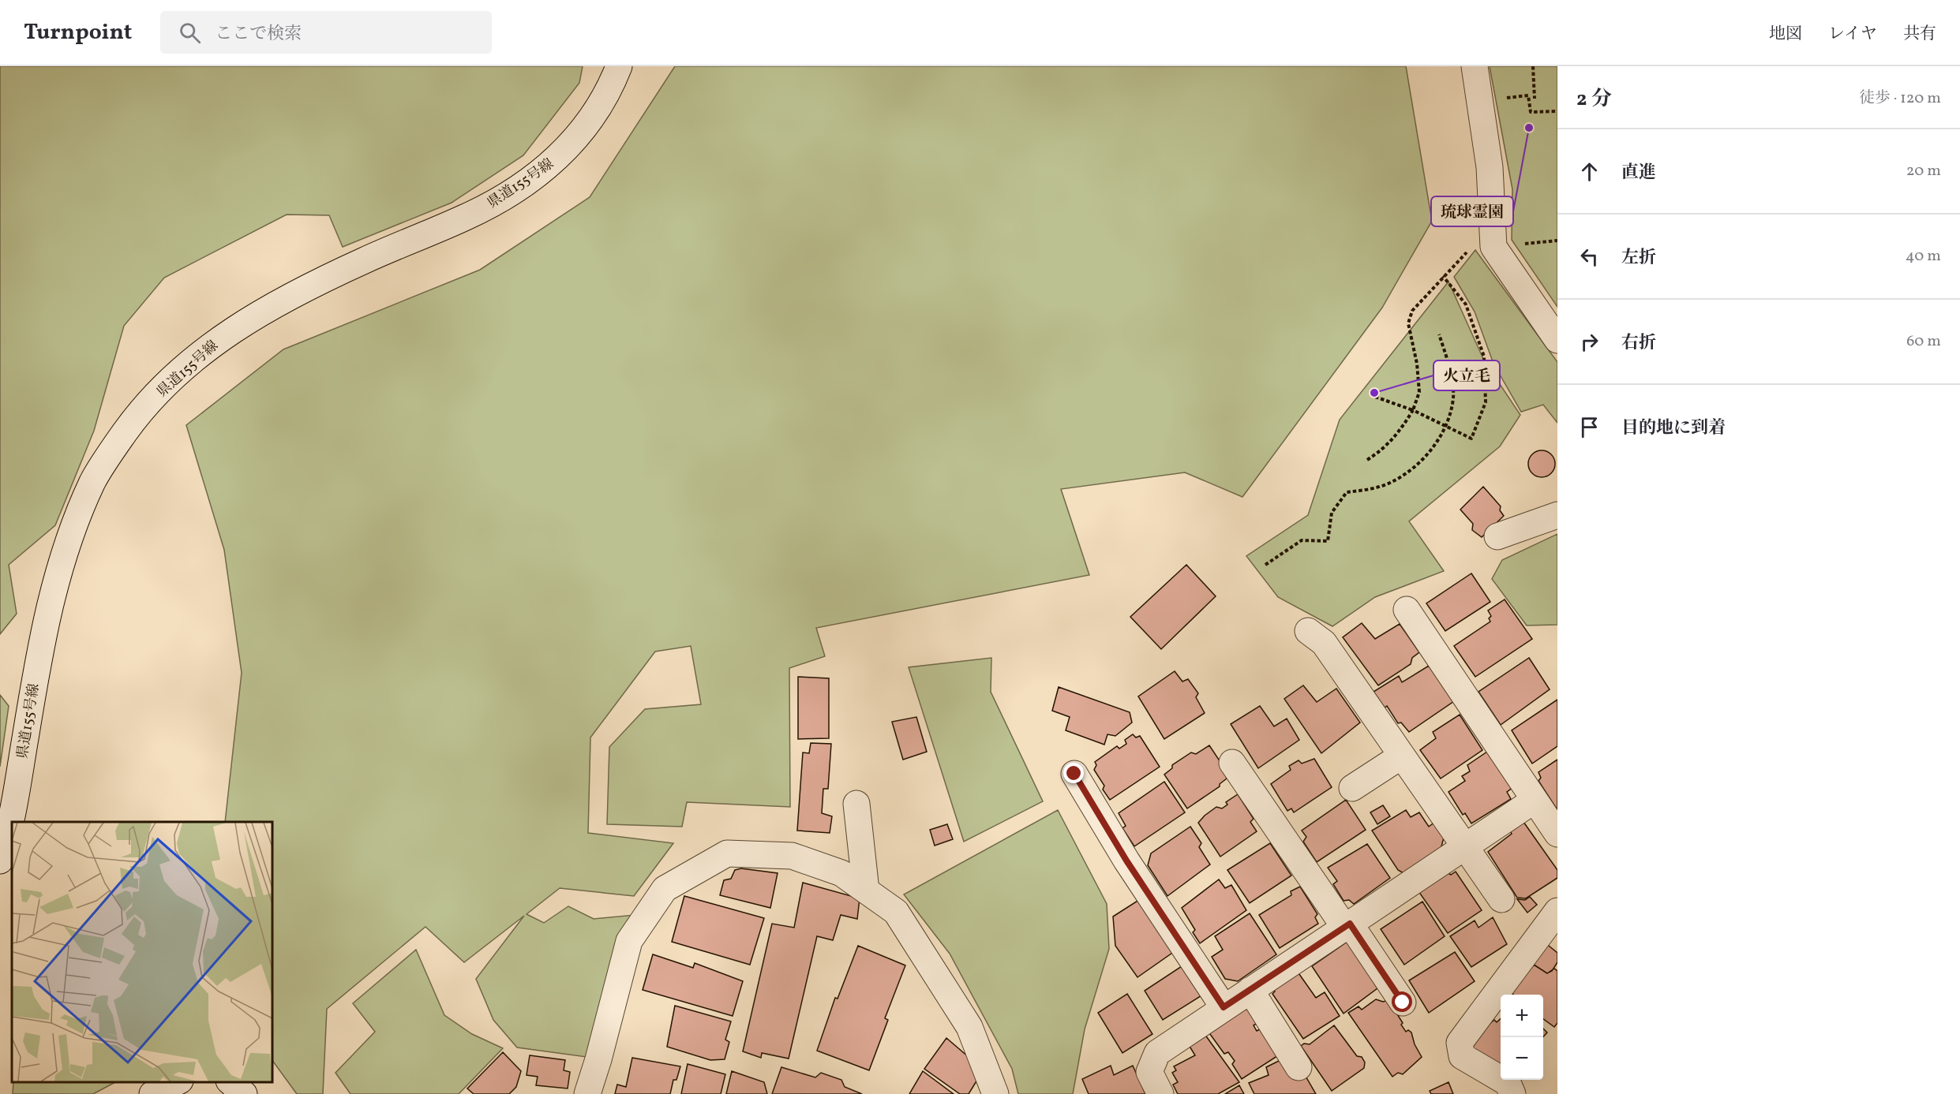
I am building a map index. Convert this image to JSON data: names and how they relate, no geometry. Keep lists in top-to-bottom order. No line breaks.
{"streets":{"street":["県道155号線"]},"places":["琉球霊園","火立毛"],"page":{"header":"Turnpoint","search":"ここで検索","nav":["地図","レイヤ","共有"],"heading":["2 分","徒歩 · 120 m"],"list":[["直進","20 m"],["左折","40 m"],["右折","60 m"],"目的地に到着"],"map_buttons":["+","−"]}}
